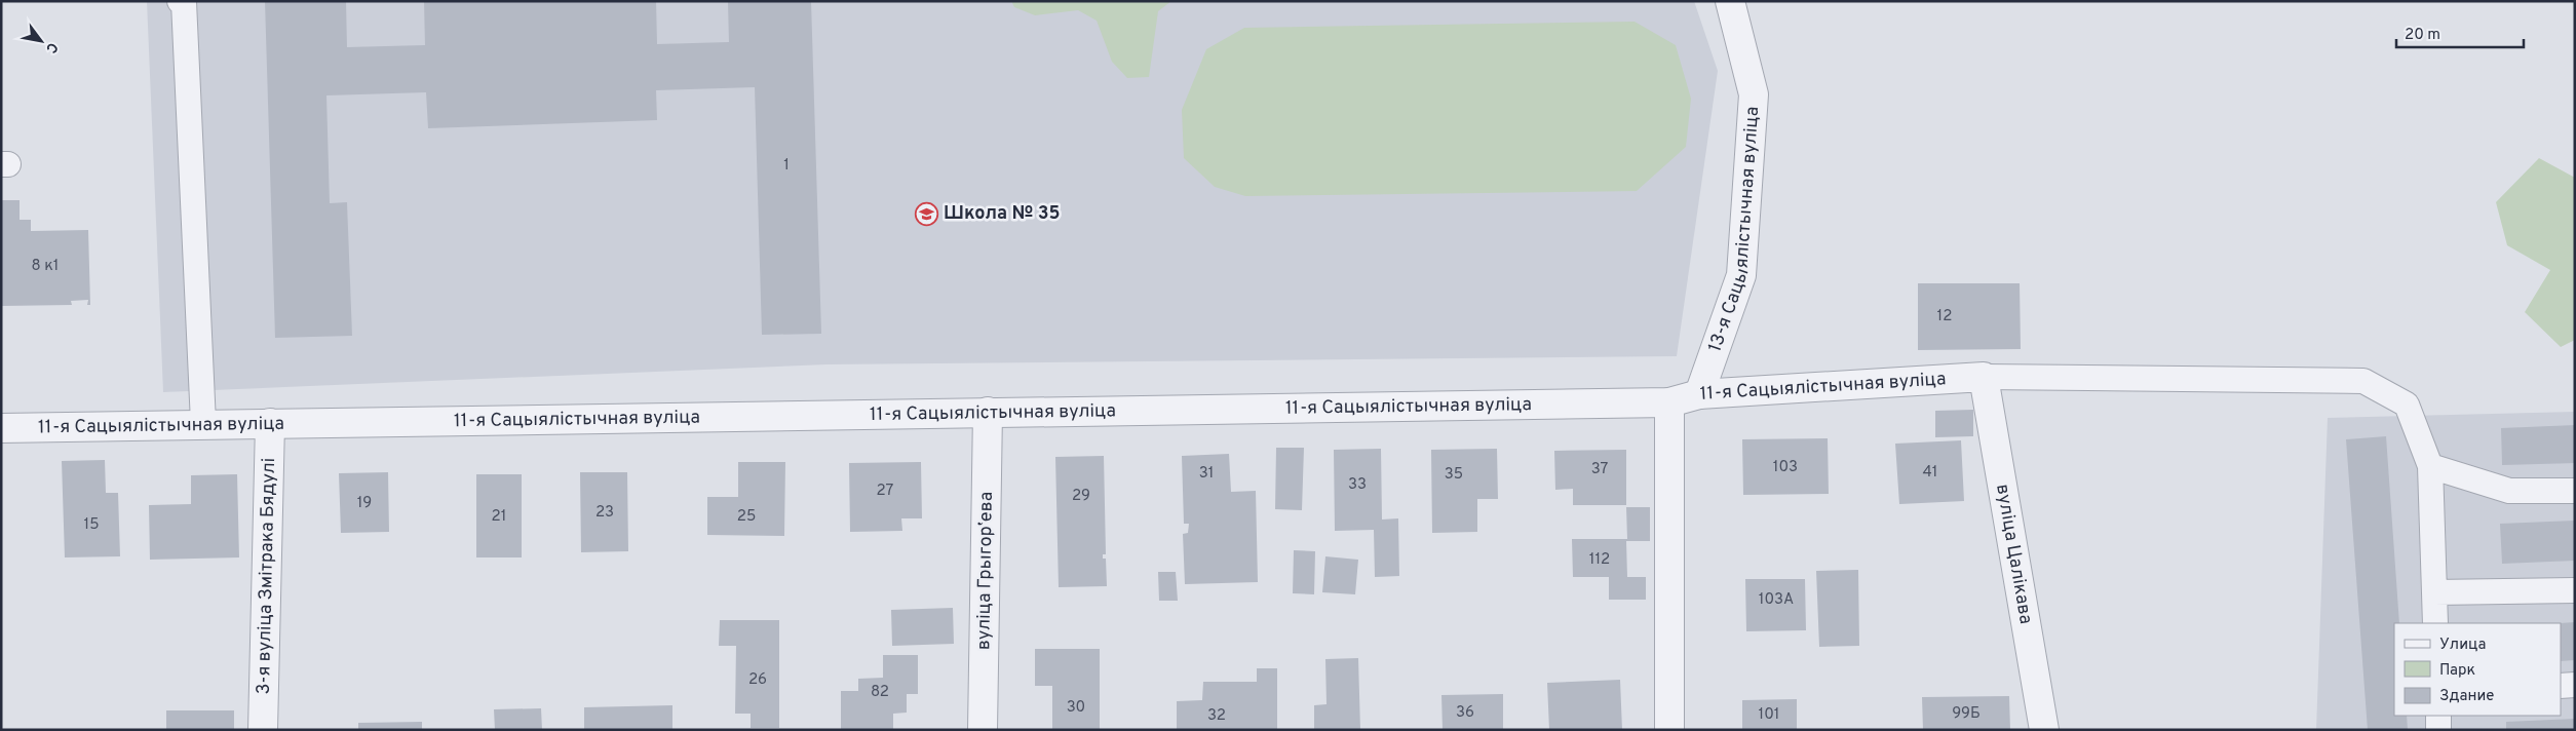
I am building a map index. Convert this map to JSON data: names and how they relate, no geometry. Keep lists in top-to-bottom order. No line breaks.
{"streets":{"street":["13-я Сацыялістычная вуліца","11-я Сацыялістычная вуліца","вуліца Цалікава","вуліца Грыгорʼева","3-я вуліца Змітрака Бядулі"]},"crossings":[["13-я Сацыялістычная вуліца","11-я Сацыялістычная вуліца"],["11-я Сацыялістычная вуліца","вуліца Цалікава"],["11-я Сацыялістычная вуліца","вуліца Грыгорʼева"],["11-я Сацыялістычная вуліца","3-я вуліца Змітрака Бядулі"]],"places":{"school or university":["Школа № 35"]},"house_numbers":["1","8 к1","12","103","37","41","31","35","33","27","29","19","23","21","25","15","112","103А","26","82","30","36","99Б","101","32"],"legend":["Улица","Парк","Здание"],"scale_bar":"20 m","north":"bottom right"}
